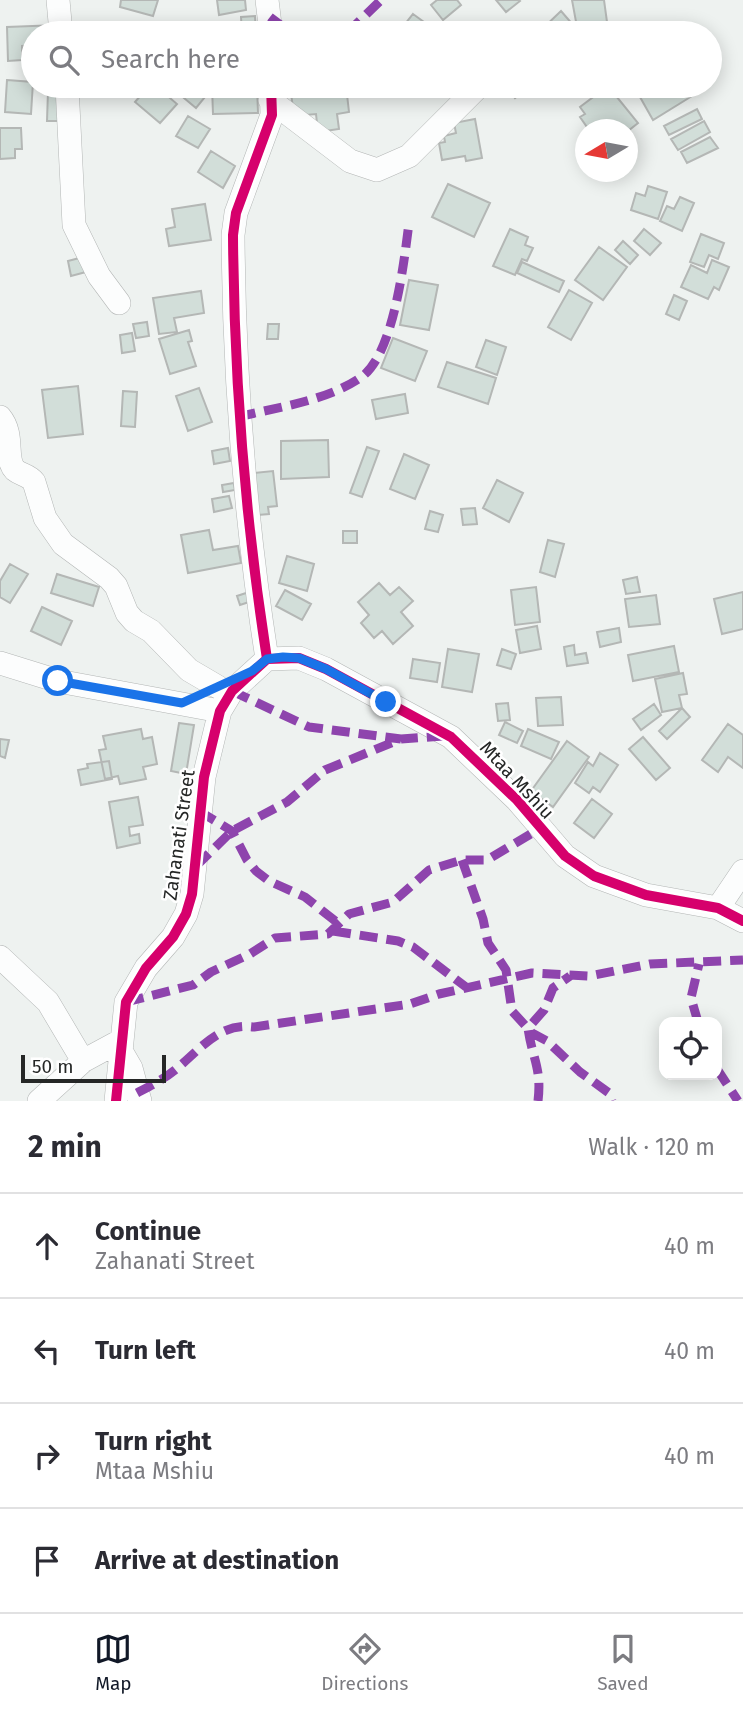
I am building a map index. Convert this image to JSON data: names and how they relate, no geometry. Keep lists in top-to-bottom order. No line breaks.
{"streets":{"street":["Mtaa Mshiu","Zahanati Street"]},"crossings":[["Mtaa Mshiu","Zahanati Street"]],"scale_bar":"50 m","north":"left","page":{"search":"Search here","scale":"50 m","heading":["2 min","Walk · 120 m"],"list":[["Continue","Zahanati Street","40 m"],["Turn left","40 m"],["Turn right","Mtaa Mshiu","40 m"],"Arrive at destination"],"nav":["Map","Directions","Saved"]}}
